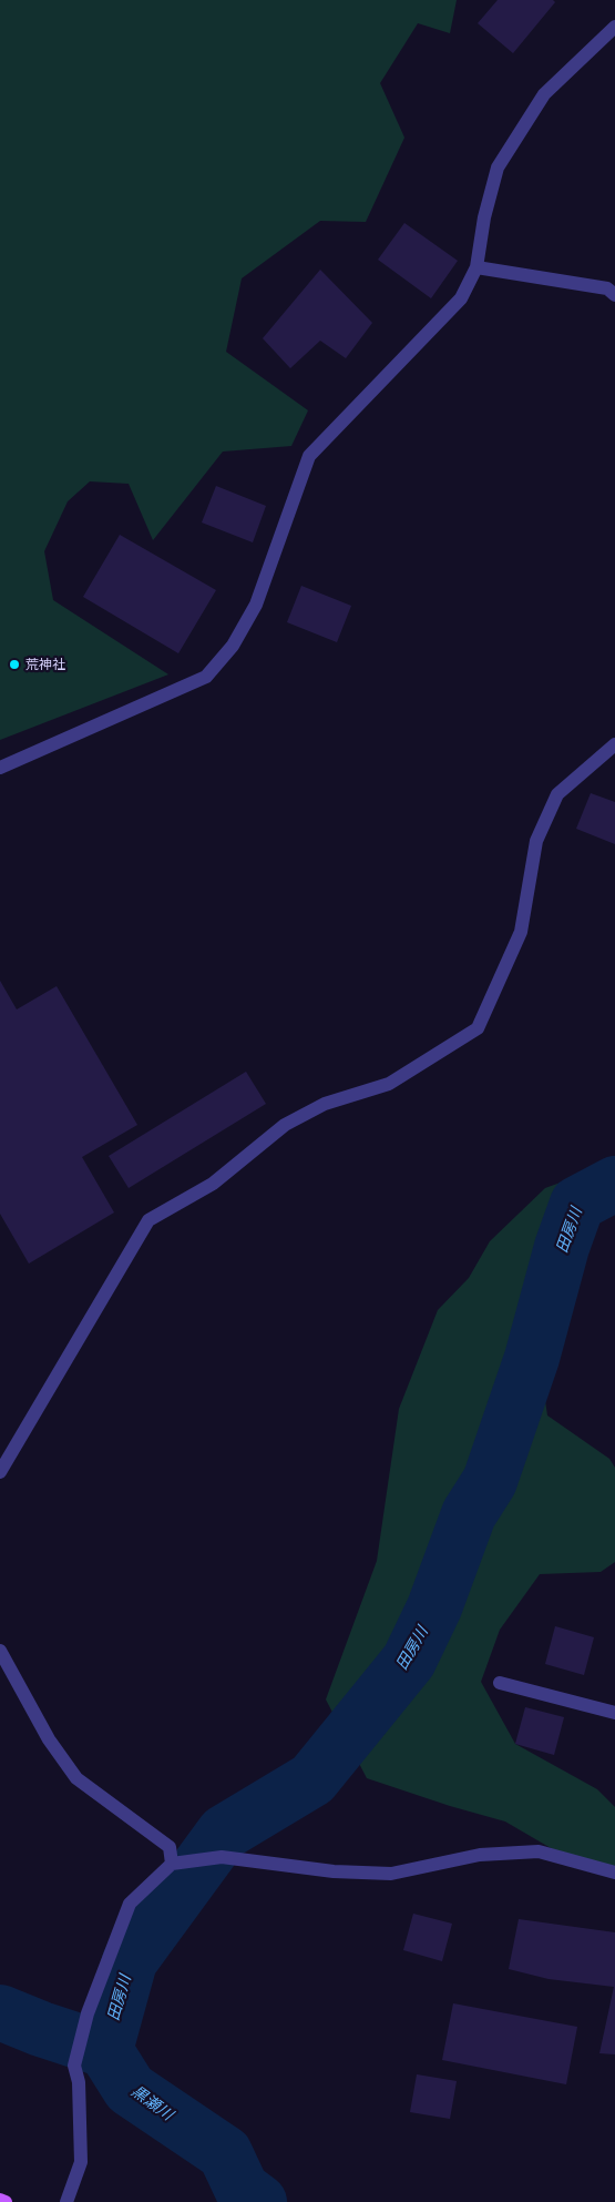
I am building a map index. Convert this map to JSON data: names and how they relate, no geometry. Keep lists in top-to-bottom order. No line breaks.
{"water":["田房川","黒瀬川"],"places":["荒神社"]}
